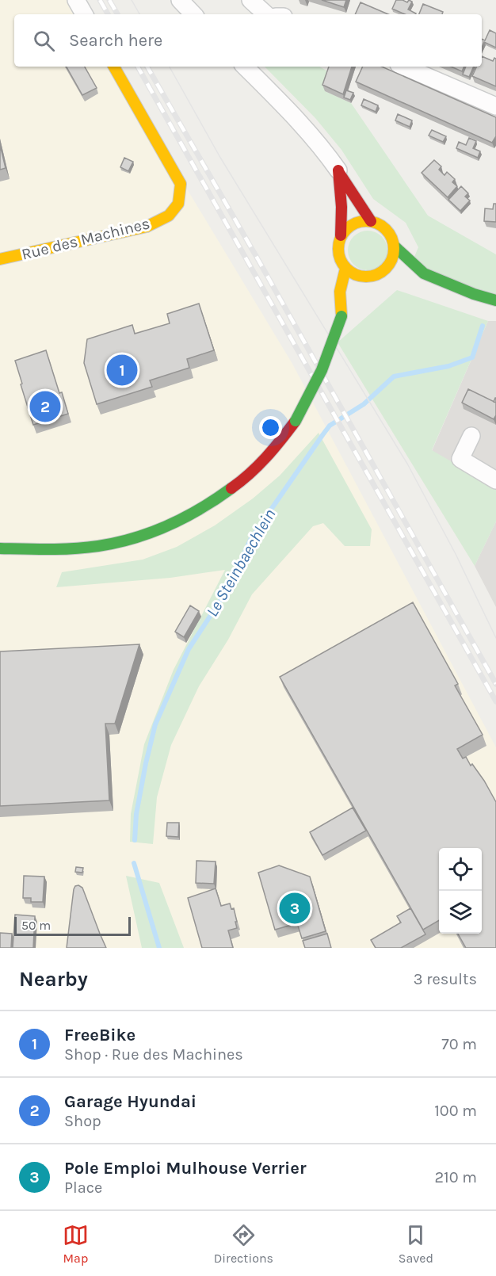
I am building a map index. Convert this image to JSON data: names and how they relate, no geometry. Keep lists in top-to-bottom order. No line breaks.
{"streets":{"street":["Rue des Machines"]},"water":["Le Steinbaechlein"],"scale_bar":"50 m","page":{"search":"Search here","pins":["1","2","3"],"scale":"50 m","heading":["Nearby","3 results"],"list":[{"mark":"1","name":"FreeBike","note":"Shop · Rue des Machines","value":"70 m"},{"mark":"2","name":"Garage Hyundai","note":"Shop","value":"100 m"},{"mark":"3","name":"Pole Emploi Mulhouse Verrier","note":"Place","value":"210 m"}],"nav":["Map","Directions","Saved"]}}
